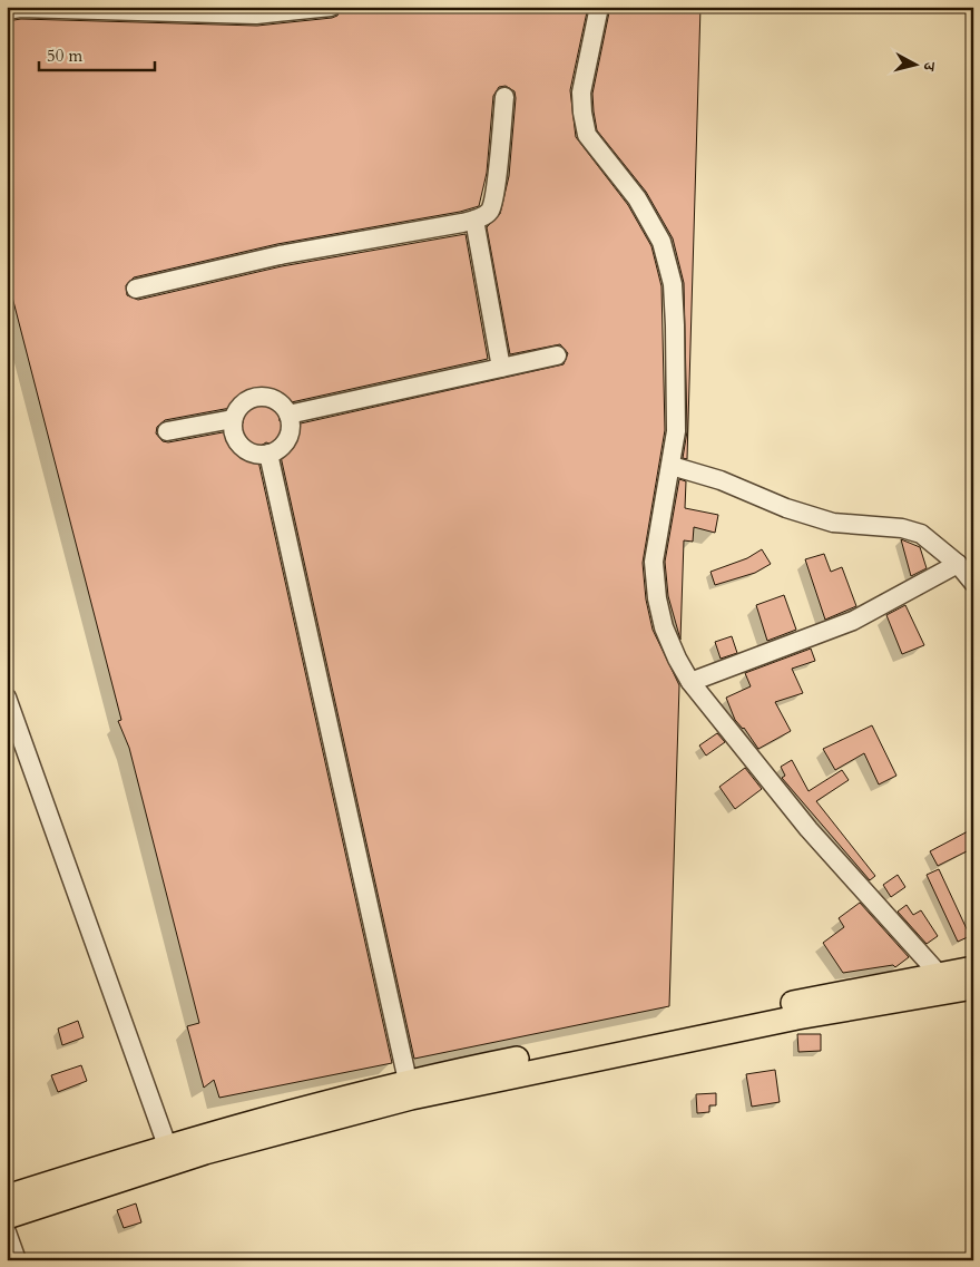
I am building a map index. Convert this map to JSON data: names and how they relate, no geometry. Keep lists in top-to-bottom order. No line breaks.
{"scale_bar":"50 m","north":"right"}
